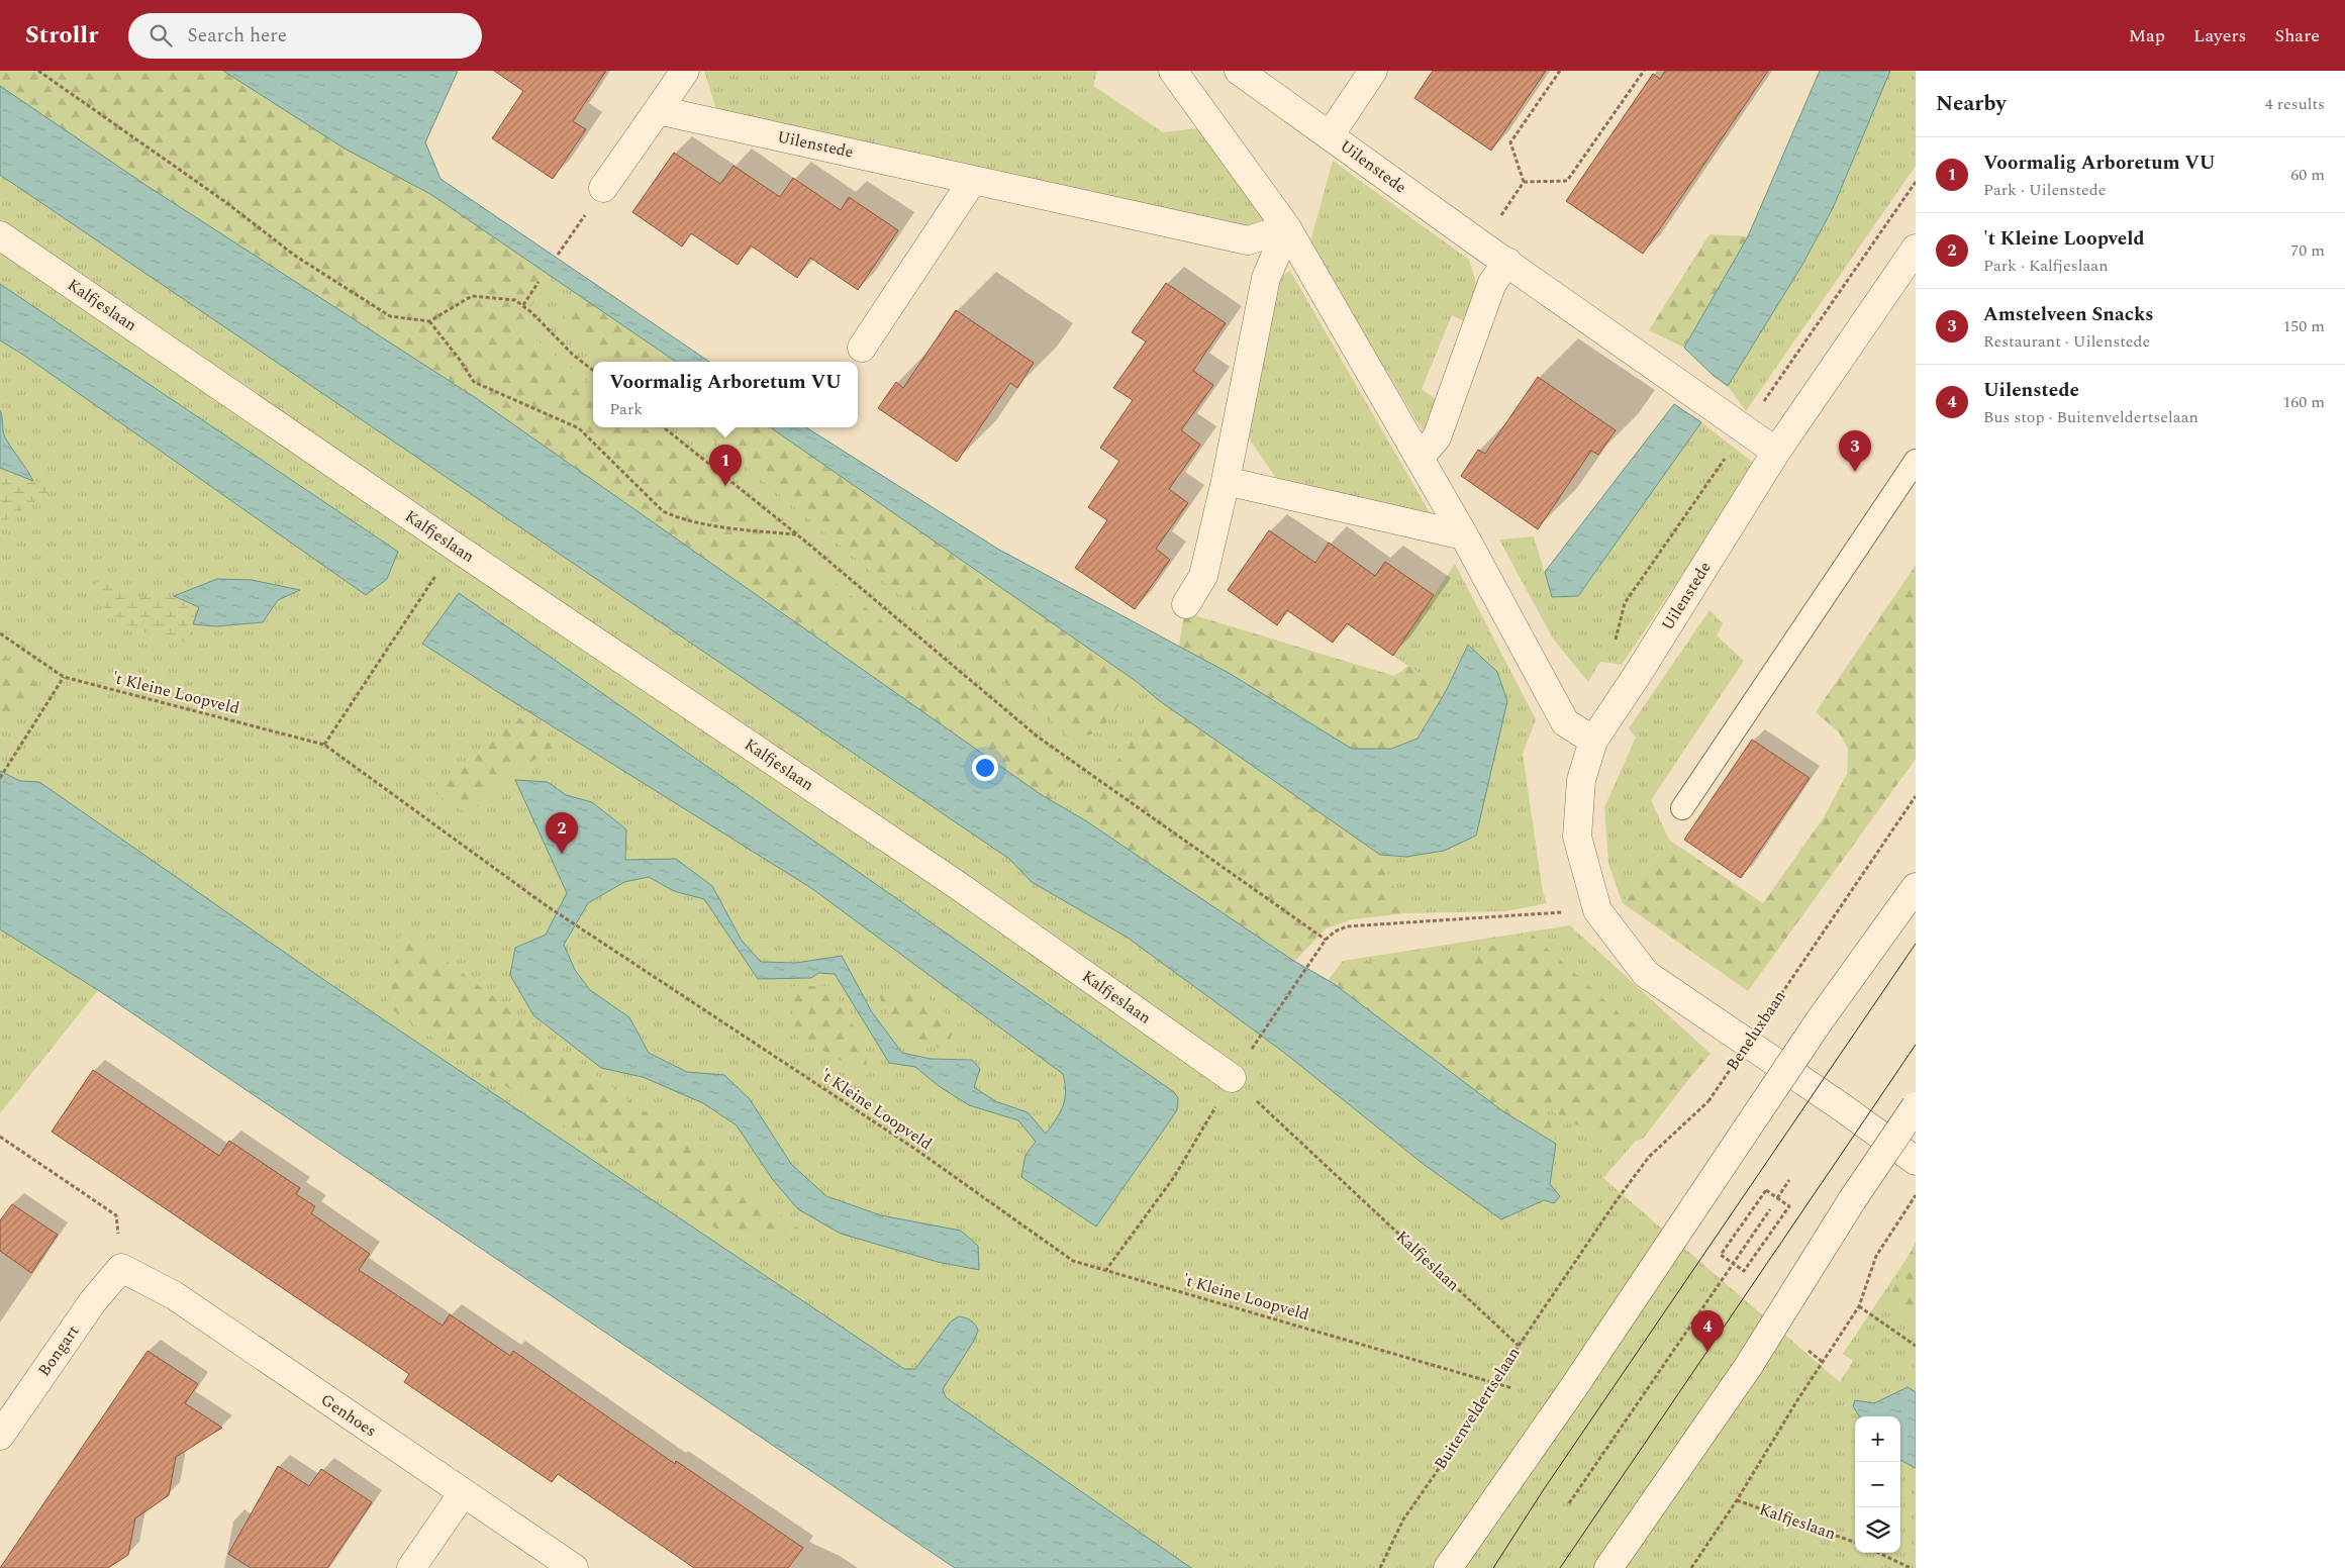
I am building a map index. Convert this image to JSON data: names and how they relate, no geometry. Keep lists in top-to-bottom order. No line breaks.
{"streets":{"street":["Uilenstede","Kalfjeslaan","Bongart","Genhoes"],"path":["'t Kleine Loopveld","Beneluxbaan","Buitenveldertselaan"]},"crossings":[["Kalfjeslaan","Buitenveldertselaan"],["'t Kleine Loopveld","Buitenveldertselaan"],["Beneluxbaan","Buitenveldertselaan"],["Bongart","Genhoes"]],"page":{"header":"Strollr","search":"Search here","nav":["Map","Layers","Share"],"heading":["Nearby","4 results"],"list":[{"mark":"1","name":"Voormalig Arboretum VU","note":"Park · Uilenstede","value":"60 m"},{"mark":"2","name":"'t Kleine Loopveld","note":"Park · Kalfjeslaan","value":"70 m"},{"mark":"3","name":"Amstelveen Snacks","note":"Restaurant · Uilenstede","value":"150 m"},{"mark":"4","name":"Uilenstede","note":"Bus stop · Buitenveldertselaan","value":"160 m"}],"popup":["Voormalig Arboretum VU","Park"],"pins":["3","1","2","4"],"map_buttons":["+","−"]}}
